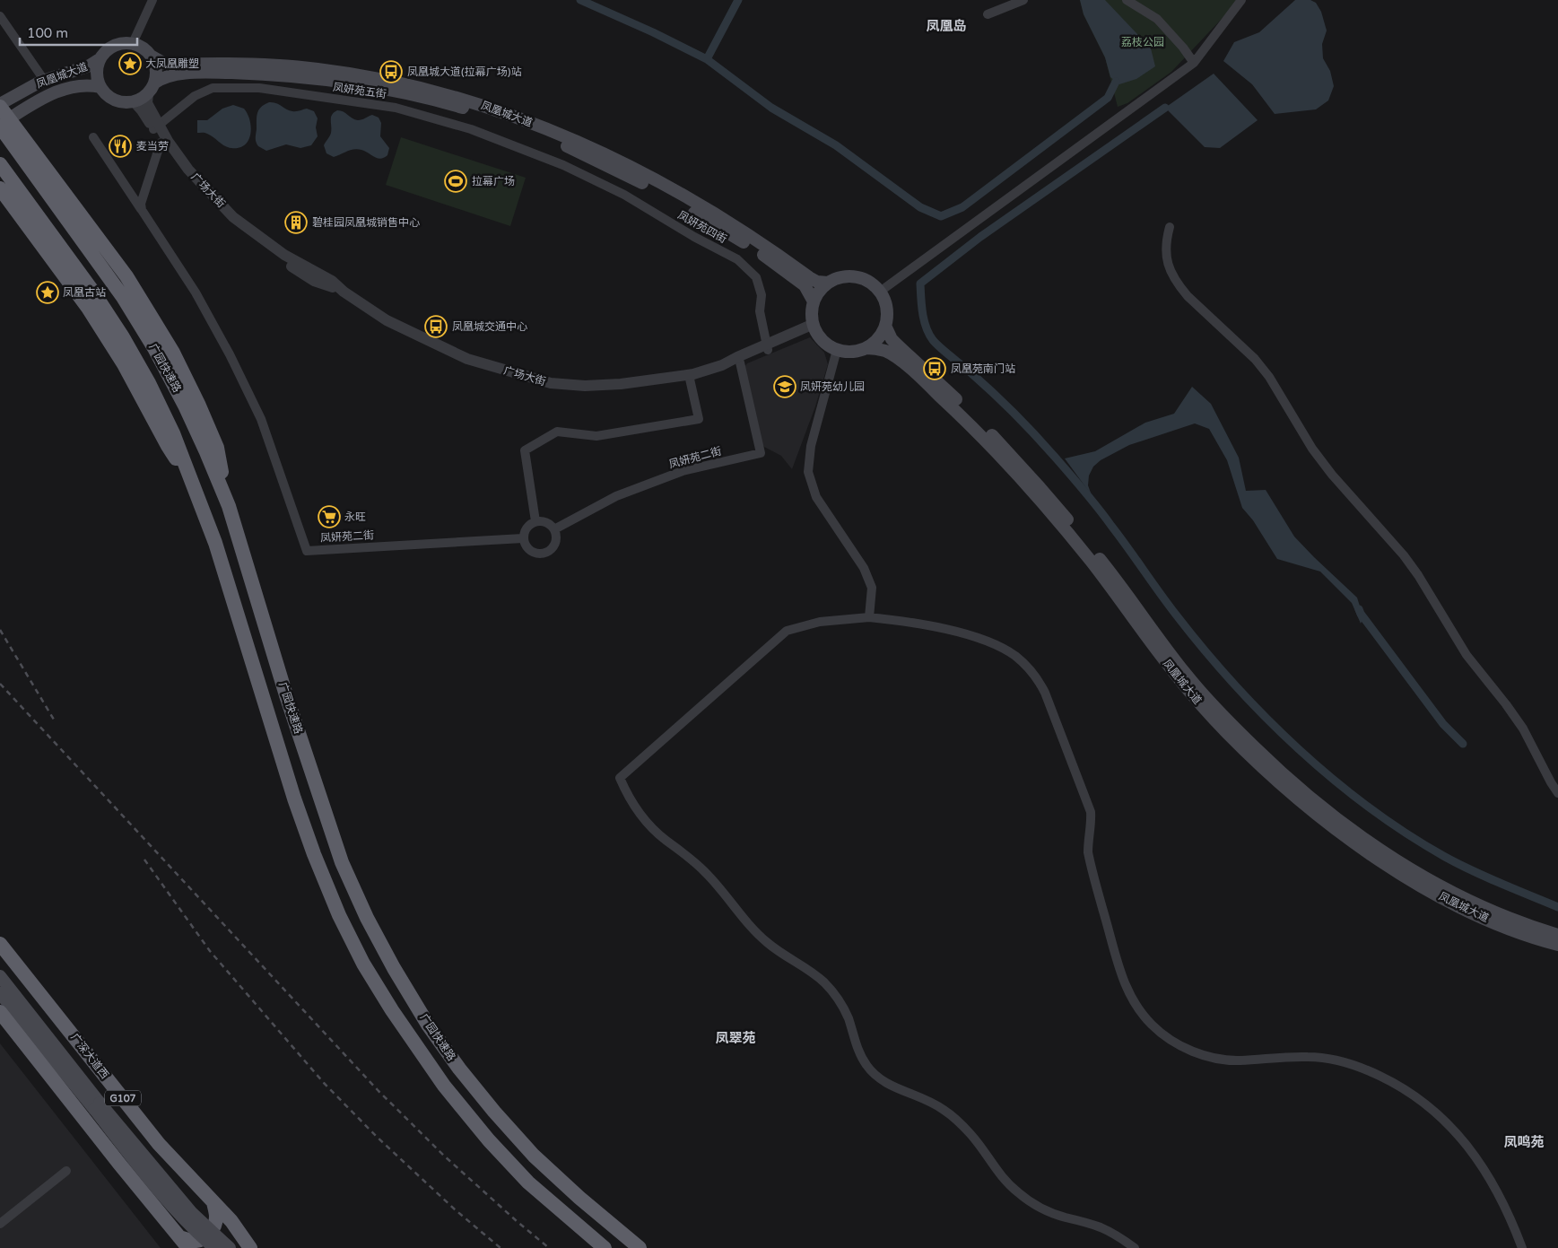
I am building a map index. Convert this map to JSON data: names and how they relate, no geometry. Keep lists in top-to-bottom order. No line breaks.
{"streets":{"highway":["广园快速路","广深大道西","G107"],"main road":["凤凰城大道"],"street":["凤妍苑五街","广场大街","凤妍苑四街","凤妍苑二街"]},"crossings":[["凤凰城大道","广场大街"],["凤凰城大道","广园快速路"],["凤妍苑五街","广场大街"],["凤妍苑五街","凤妍苑四街"],["广场大街","凤妍苑四街"],["广场大街","凤妍苑二街"]],"districts":["凤凰岛","凤翠苑","凤鸣苑"],"parks":["荔枝公园"],"places":{"place":["大凤凰雕塑","凤凰古站"],"bus stop":["凤凰城大道(拉幕广场)站","凤凰城交通中心","凤凰苑南门站"],"restaurant":["麦当劳"],"sports":["拉幕广场"],"building":["碧桂园凤凰城销售中心"],"school or university":["凤妍苑幼儿园"],"supermarket":["永旺"]},"scale_bar":"100 m"}
